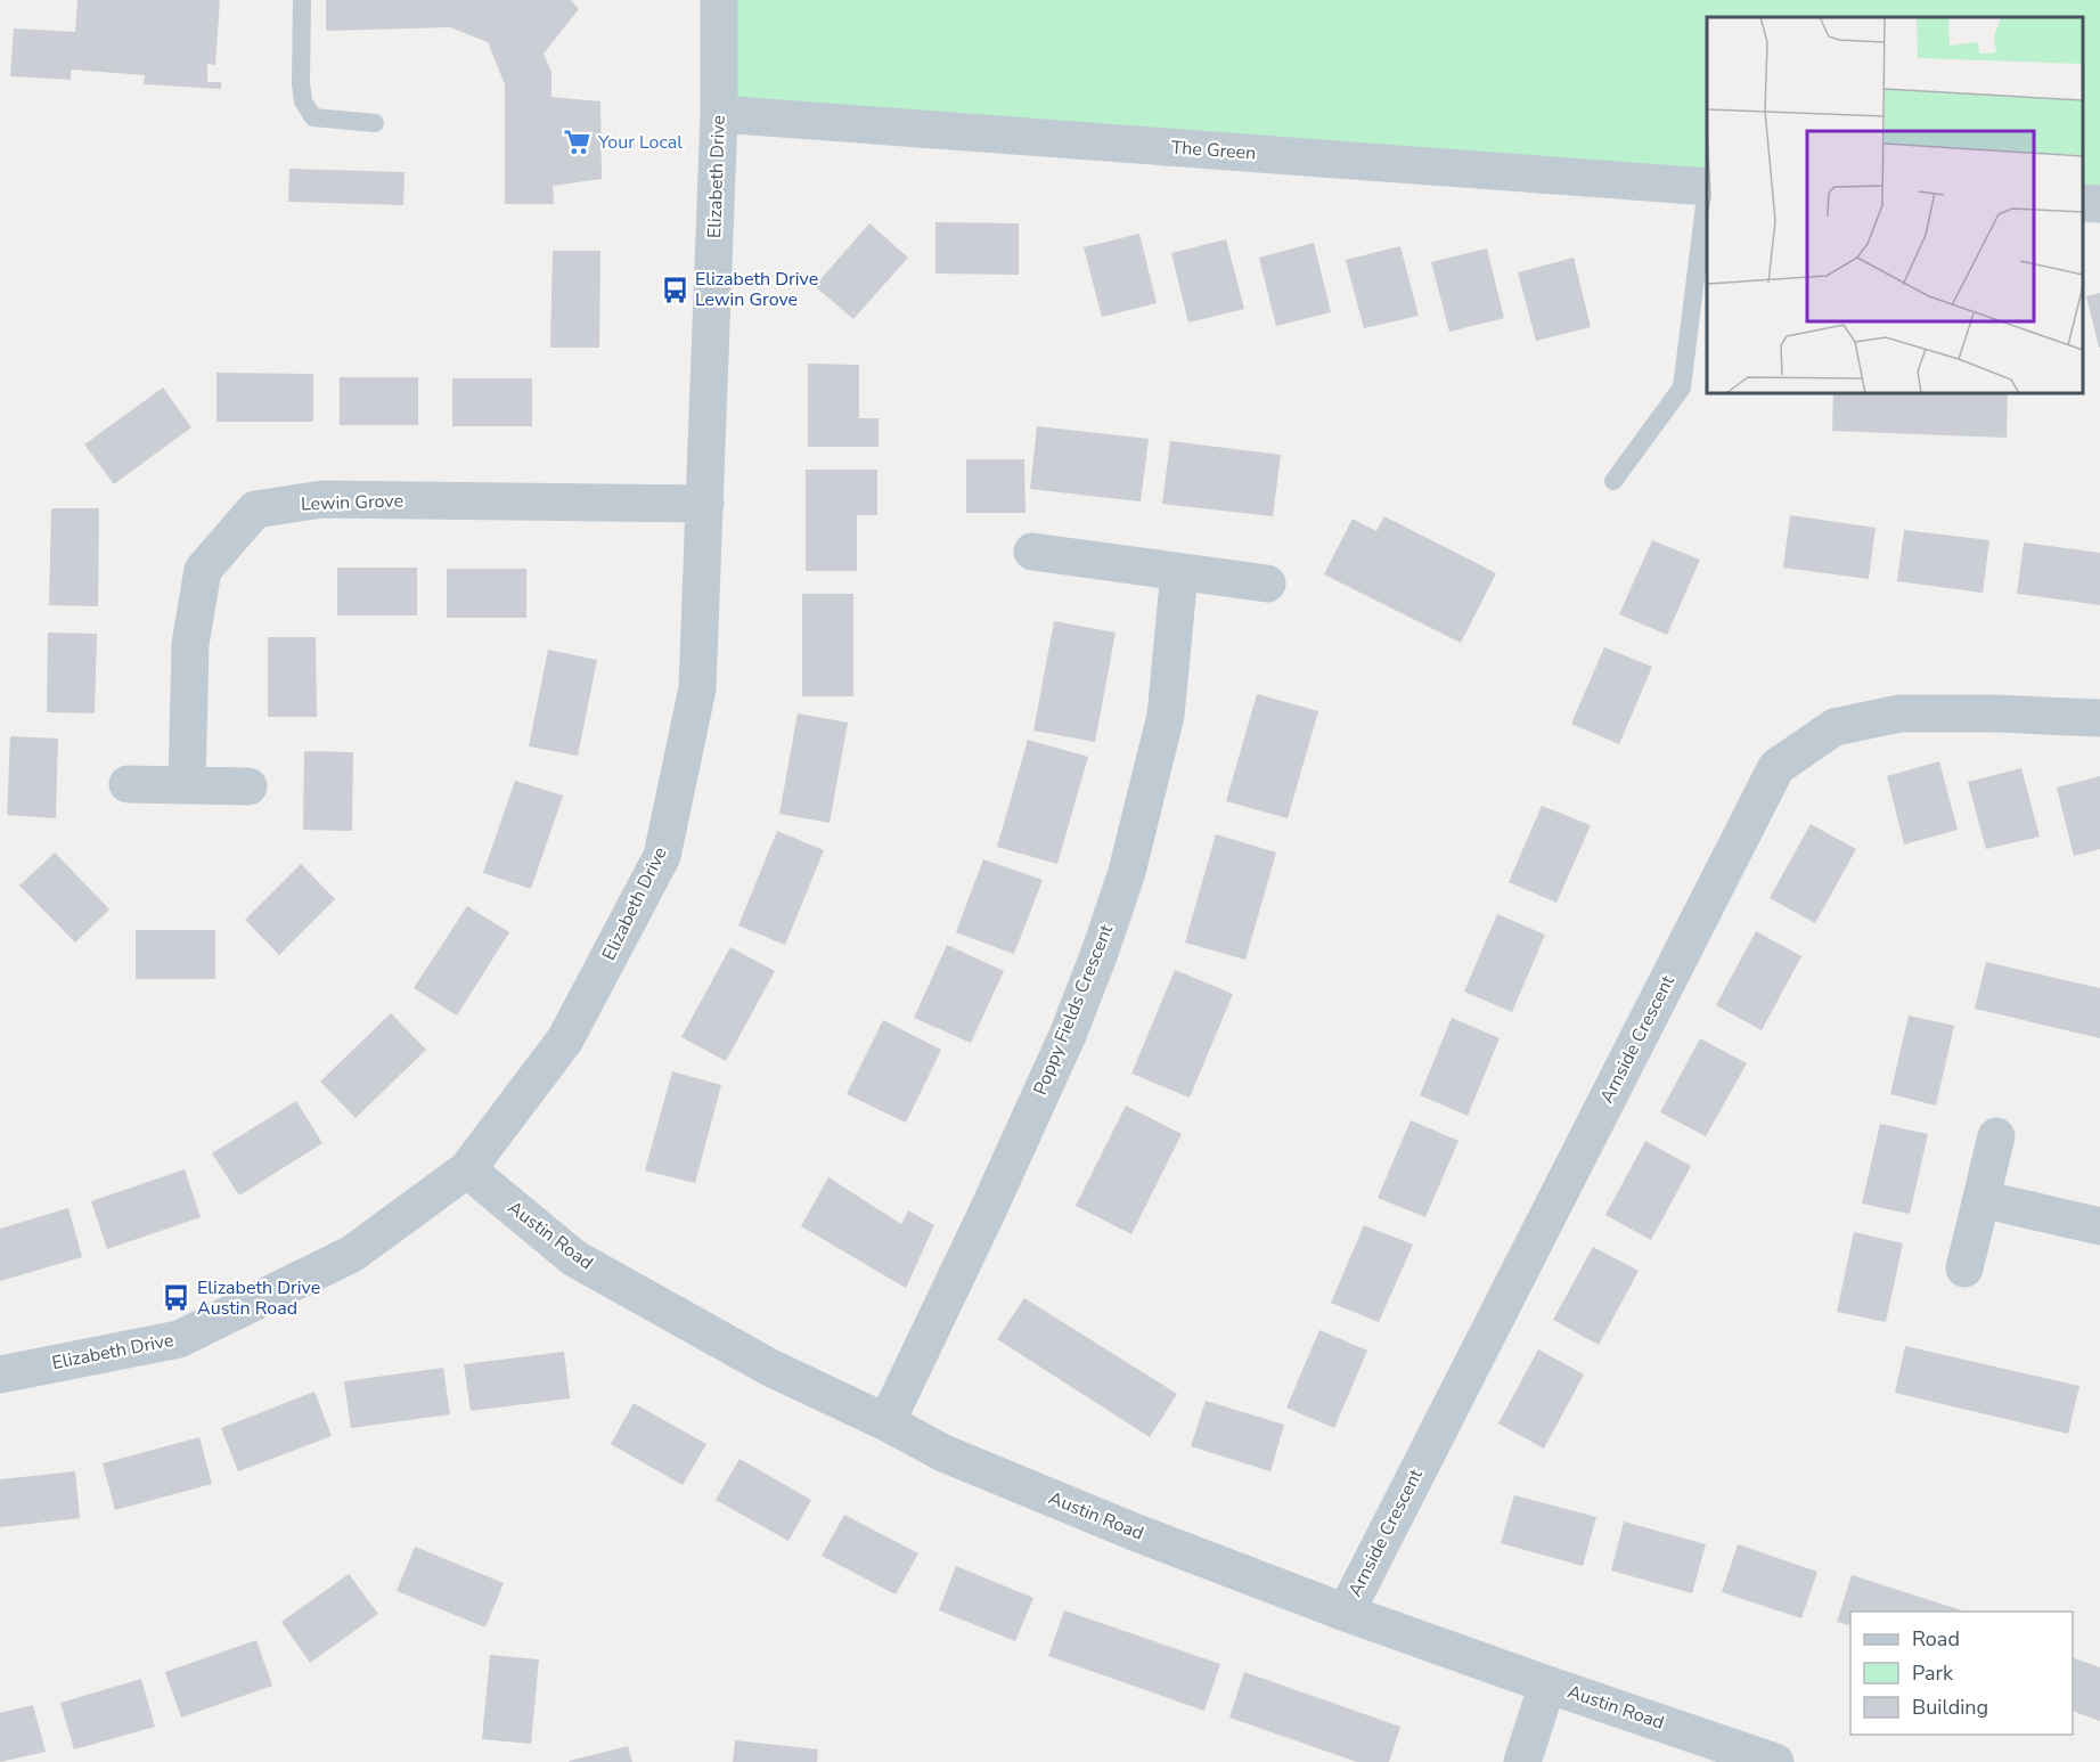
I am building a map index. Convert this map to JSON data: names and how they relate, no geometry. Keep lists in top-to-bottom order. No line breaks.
{"streets":{"street":["The Green","Elizabeth Drive","Lewin Grove","Poppy Fields Crescent","Arnside Crescent","Austin Road"]},"crossings":[["The Green","Elizabeth Drive"],["Elizabeth Drive","Lewin Grove"],["Elizabeth Drive","Austin Road"],["Poppy Fields Crescent","Austin Road"],["Arnside Crescent","Austin Road"]],"places":{"supermarket":["Your Local"],"bus stop":["Elizabeth Drive Lewin Grove","Elizabeth Drive Austin Road"]},"legend":["Road","Park","Building"]}
